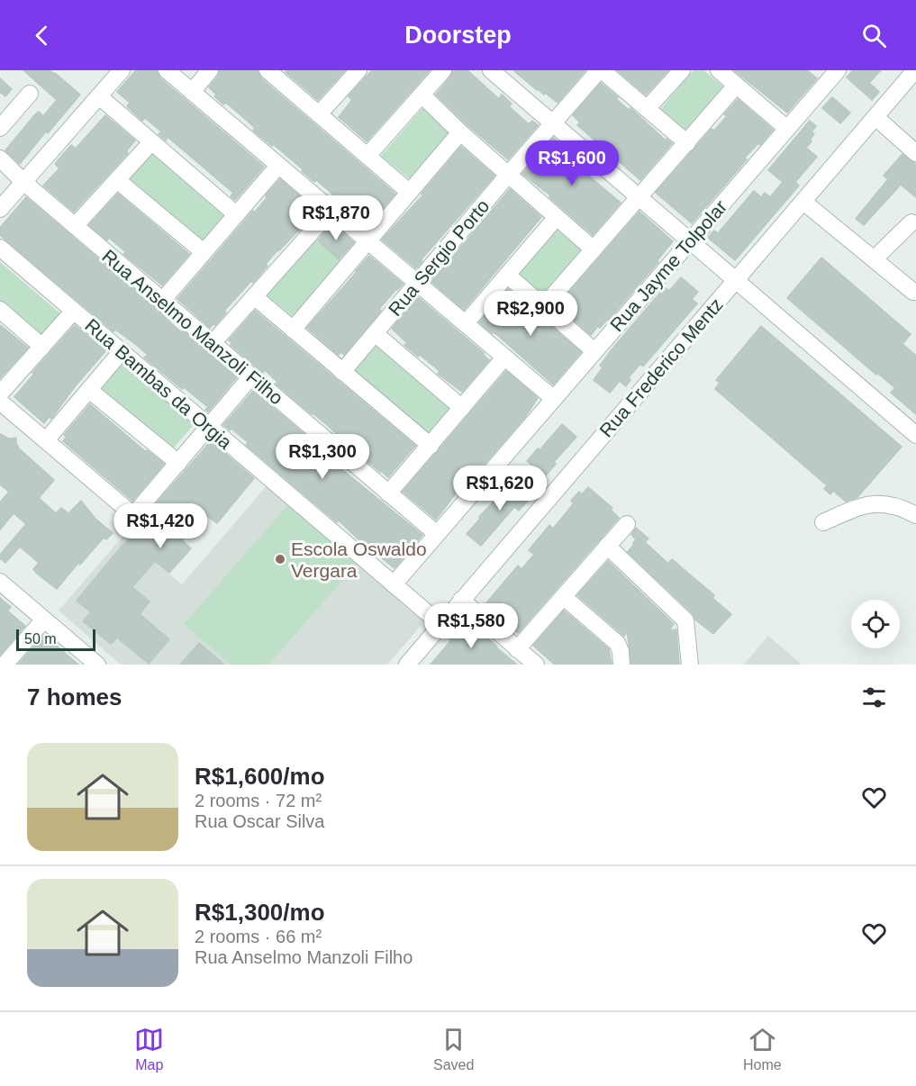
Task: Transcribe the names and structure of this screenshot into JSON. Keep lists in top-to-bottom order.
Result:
{
  "streets": {
    "street": [
      "Rua Sergio Porto",
      "Rua Jayme Tolpolar",
      "Rua Anselmo Manzoli Filho",
      "Rua Frederico Mentz",
      "Rua Bambas da Orgia"
    ]
  },
  "crossings": [
    ["Rua Jayme Tolpolar", "Rua Anselmo Manzoli Filho"],
    ["Rua Jayme Tolpolar", "Rua Bambas da Orgia"],
    ["Rua Frederico Mentz", "Rua Bambas da Orgia"]
  ],
  "places": ["Escola Oswaldo Vergara"],
  "scale_bar": "50 m",
  "page": {
    "header": "Doorstep",
    "price": [
      "R$1,600",
      "R$1,870",
      "R$2,900",
      "R$1,300",
      "R$1,620",
      "R$1,420",
      "R$1,580"
    ],
    "scale": "50 m",
    "heading": "7 homes",
    "list": [
      {
        "name": "R$1,600/mo",
        "note": "2 rooms · 72 m² · Rua Oscar Silva"
      },
      {
        "name": "R$1,300/mo",
        "note": "2 rooms · 66 m² · Rua Anselmo Manzoli Filho"
      }
    ],
    "tabs": ["Map", "Saved", "Home"]
  }
}
